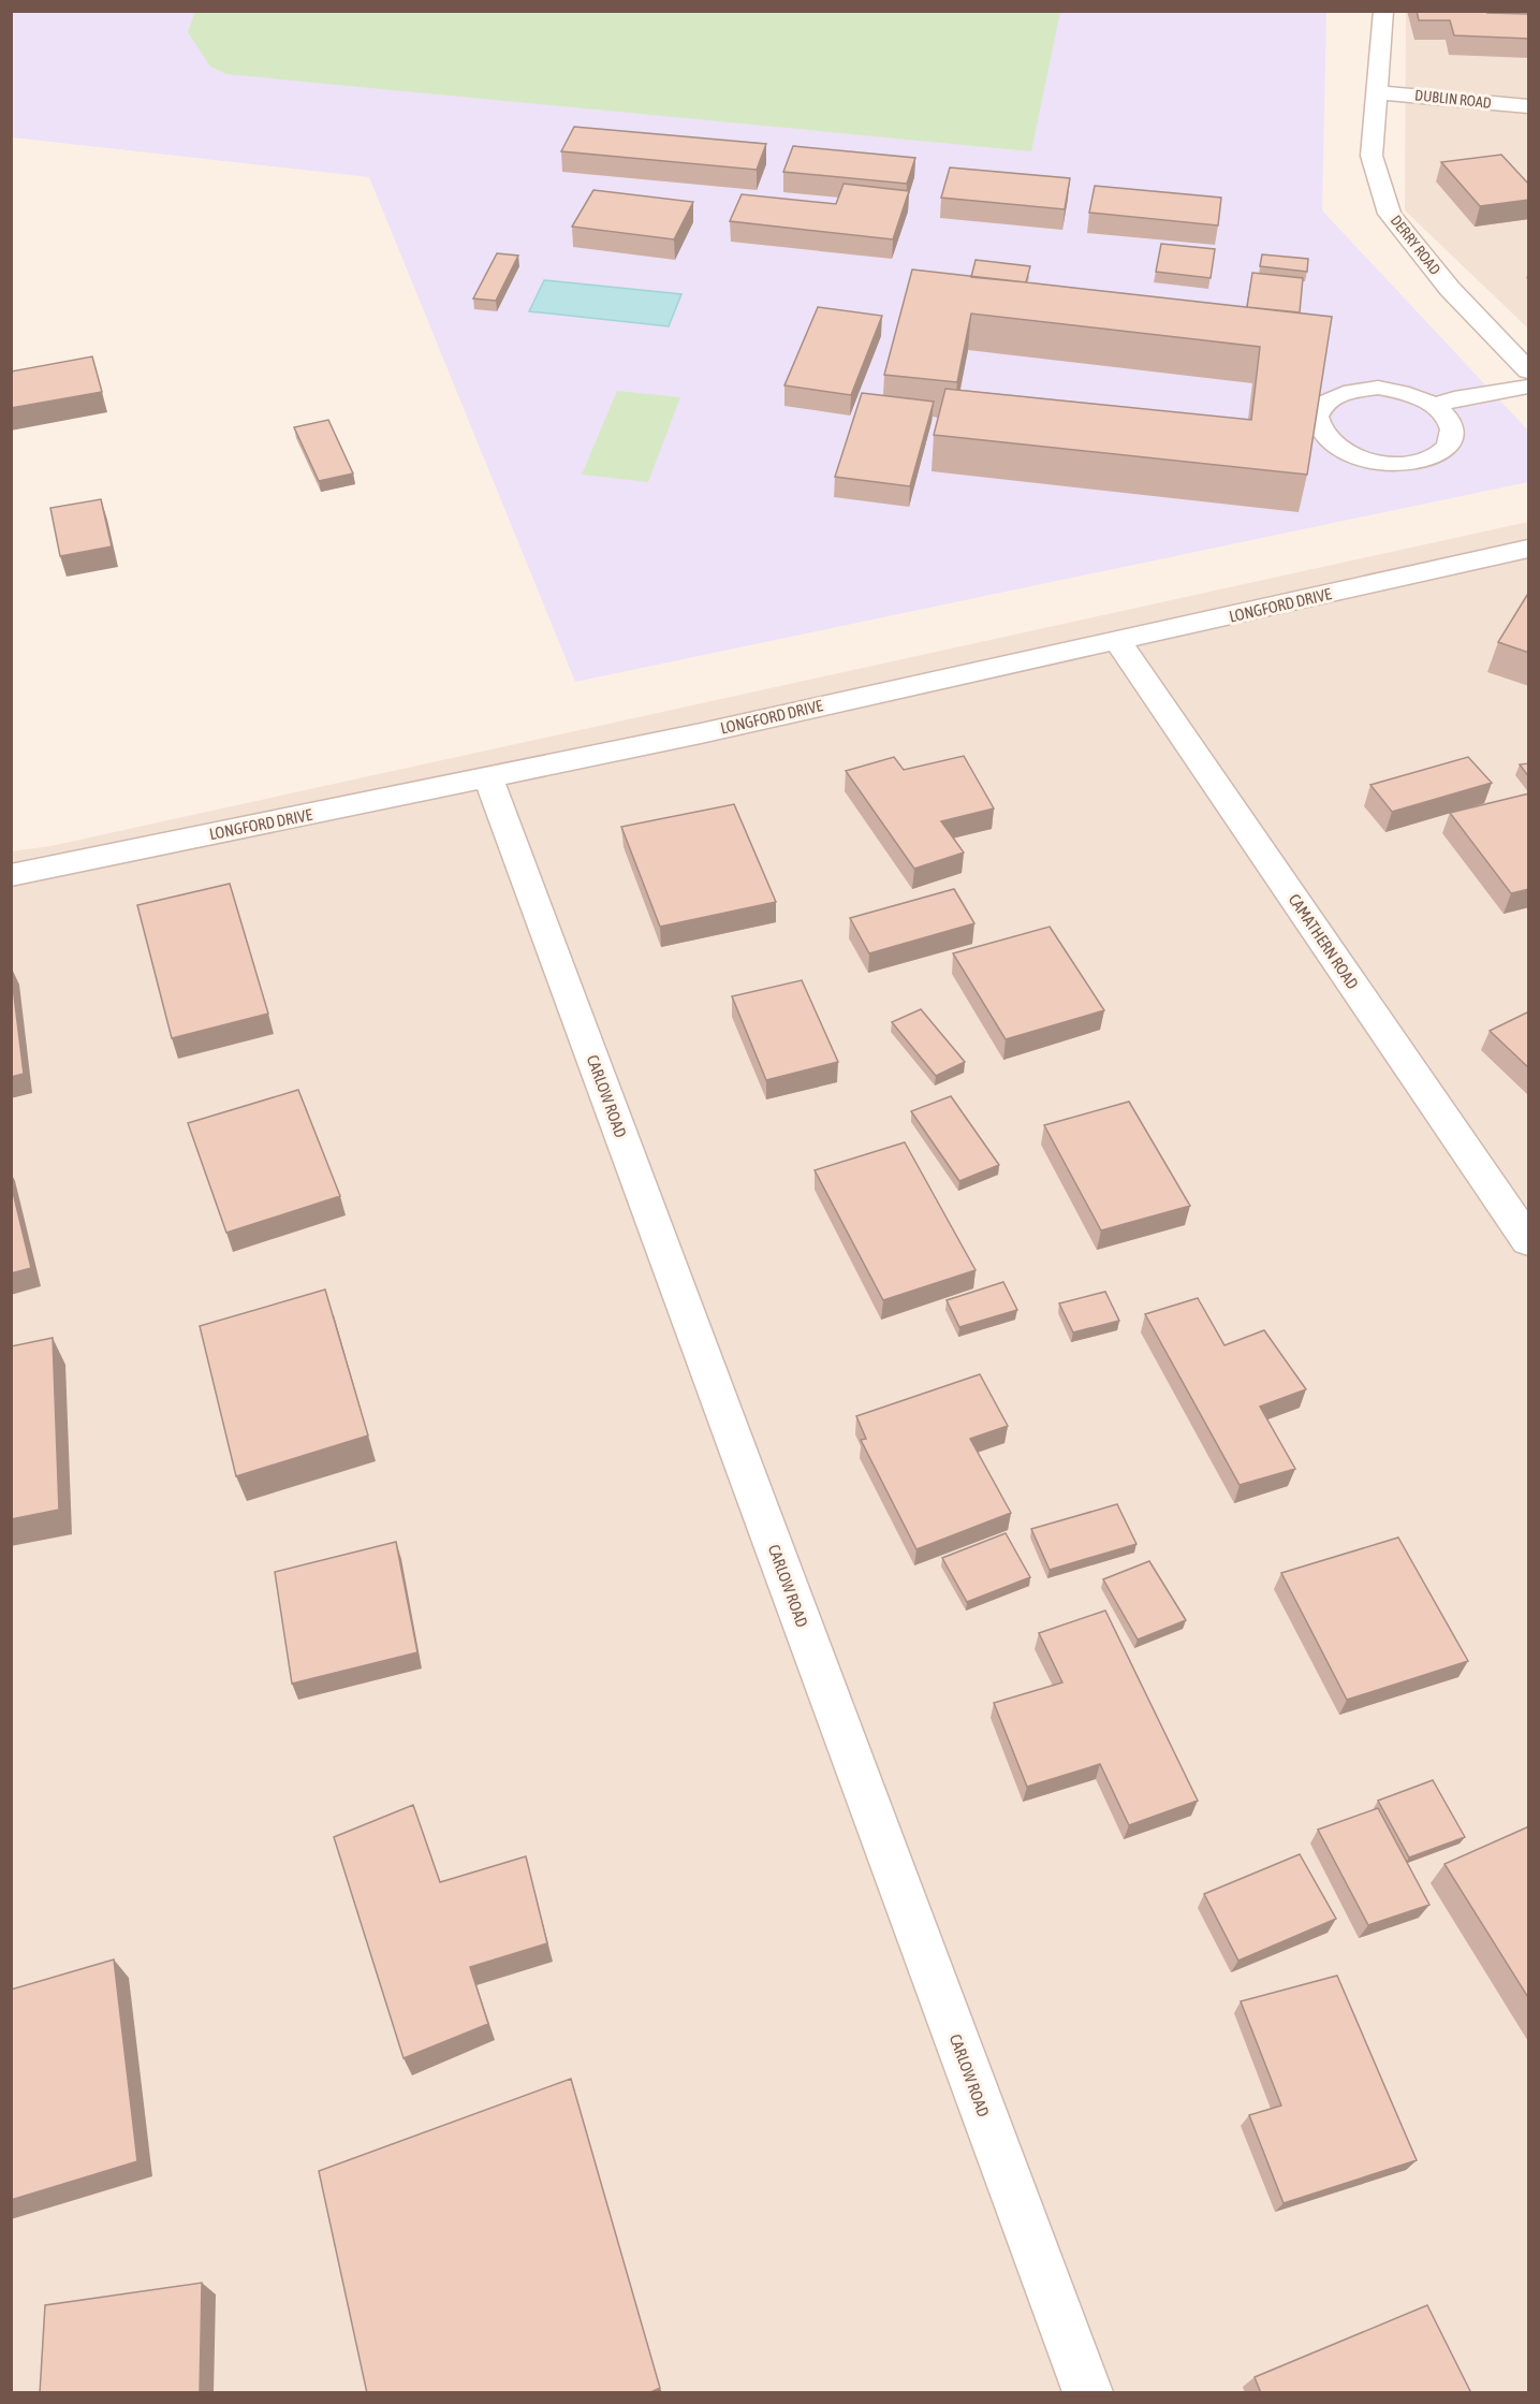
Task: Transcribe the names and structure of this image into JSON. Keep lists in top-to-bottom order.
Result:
{
  "streets": {
    "street": [
      "DUBLIN ROAD",
      "DERRY ROAD",
      "LONGFORD DRIVE",
      "CAMATHERN ROAD",
      "CARLOW ROAD"
    ]
  },
  "crossings": [
    ["DUBLIN ROAD", "DERRY ROAD"],
    ["LONGFORD DRIVE", "CAMATHERN ROAD"],
    ["LONGFORD DRIVE", "CARLOW ROAD"]
  ]
}
